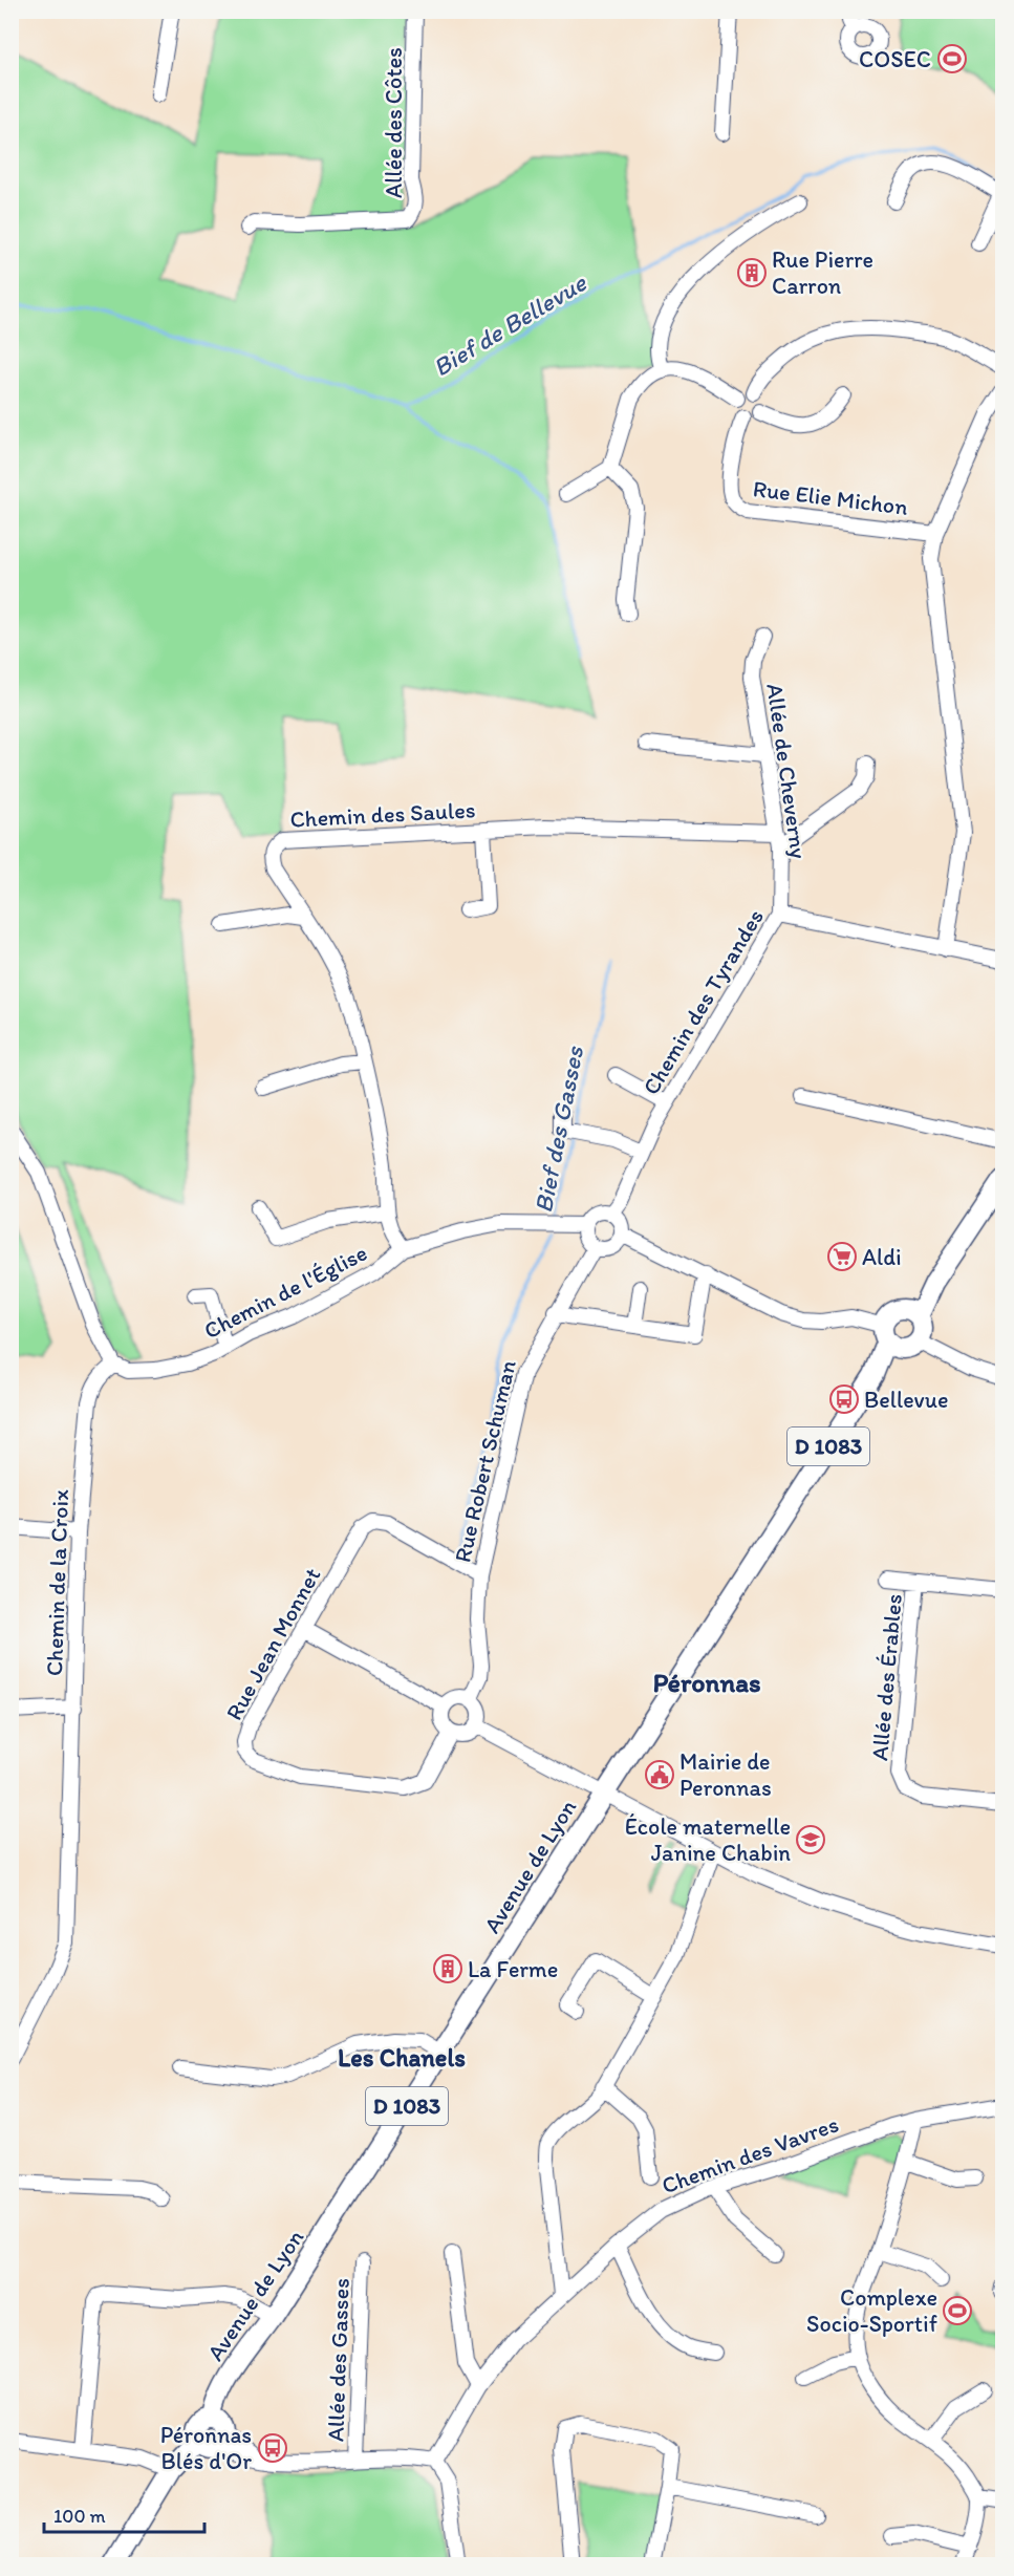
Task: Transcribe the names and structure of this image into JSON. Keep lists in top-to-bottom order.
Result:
{
  "streets": {
    "main road": ["D 1083", "Avenue de Lyon"],
    "street": [
      "Allée des Côtes",
      "Rue Elie Michon",
      "Allée de Cheverny",
      "Chemin des Saules",
      "Chemin des Tyrandes",
      "Chemin de l'Église",
      "Rue Robert Schuman",
      "Chemin de la Croix",
      "Rue Jean Monnet",
      "Allée des Érables",
      "Chemin des Vavres",
      "Allée des Gasses"
    ]
  },
  "crossings": [
    ["Allée de Cheverny", "Chemin des Saules"],
    ["Allée de Cheverny", "Chemin des Tyrandes"],
    ["Chemin des Saules", "Chemin de l'Église"],
    ["Chemin des Tyrandes", "Chemin de l'Église"],
    ["Chemin des Tyrandes", "Rue Robert Schuman"],
    ["Chemin de l'Église", "Rue Robert Schuman"],
    ["Chemin de l'Église", "Chemin de la Croix"],
    ["Rue Robert Schuman", "Rue Jean Monnet"]
  ],
  "districts": ["Péronnas", "Les Chanels"],
  "water": ["Bief de Bellevue", "Bief des Gasses"],
  "places": {
    "sports": ["COSEC", "Complexe Socio-Sportif"],
    "building": ["Rue Pierre Carron", "La Ferme"],
    "supermarket": ["Aldi"],
    "bus stop": ["Bellevue", "Péronnas Blés d'Or"],
    "public building": ["Mairie de Peronnas"],
    "school or university": ["École maternelle Janine Chabin"]
  },
  "scale_bar": "100 m"
}
